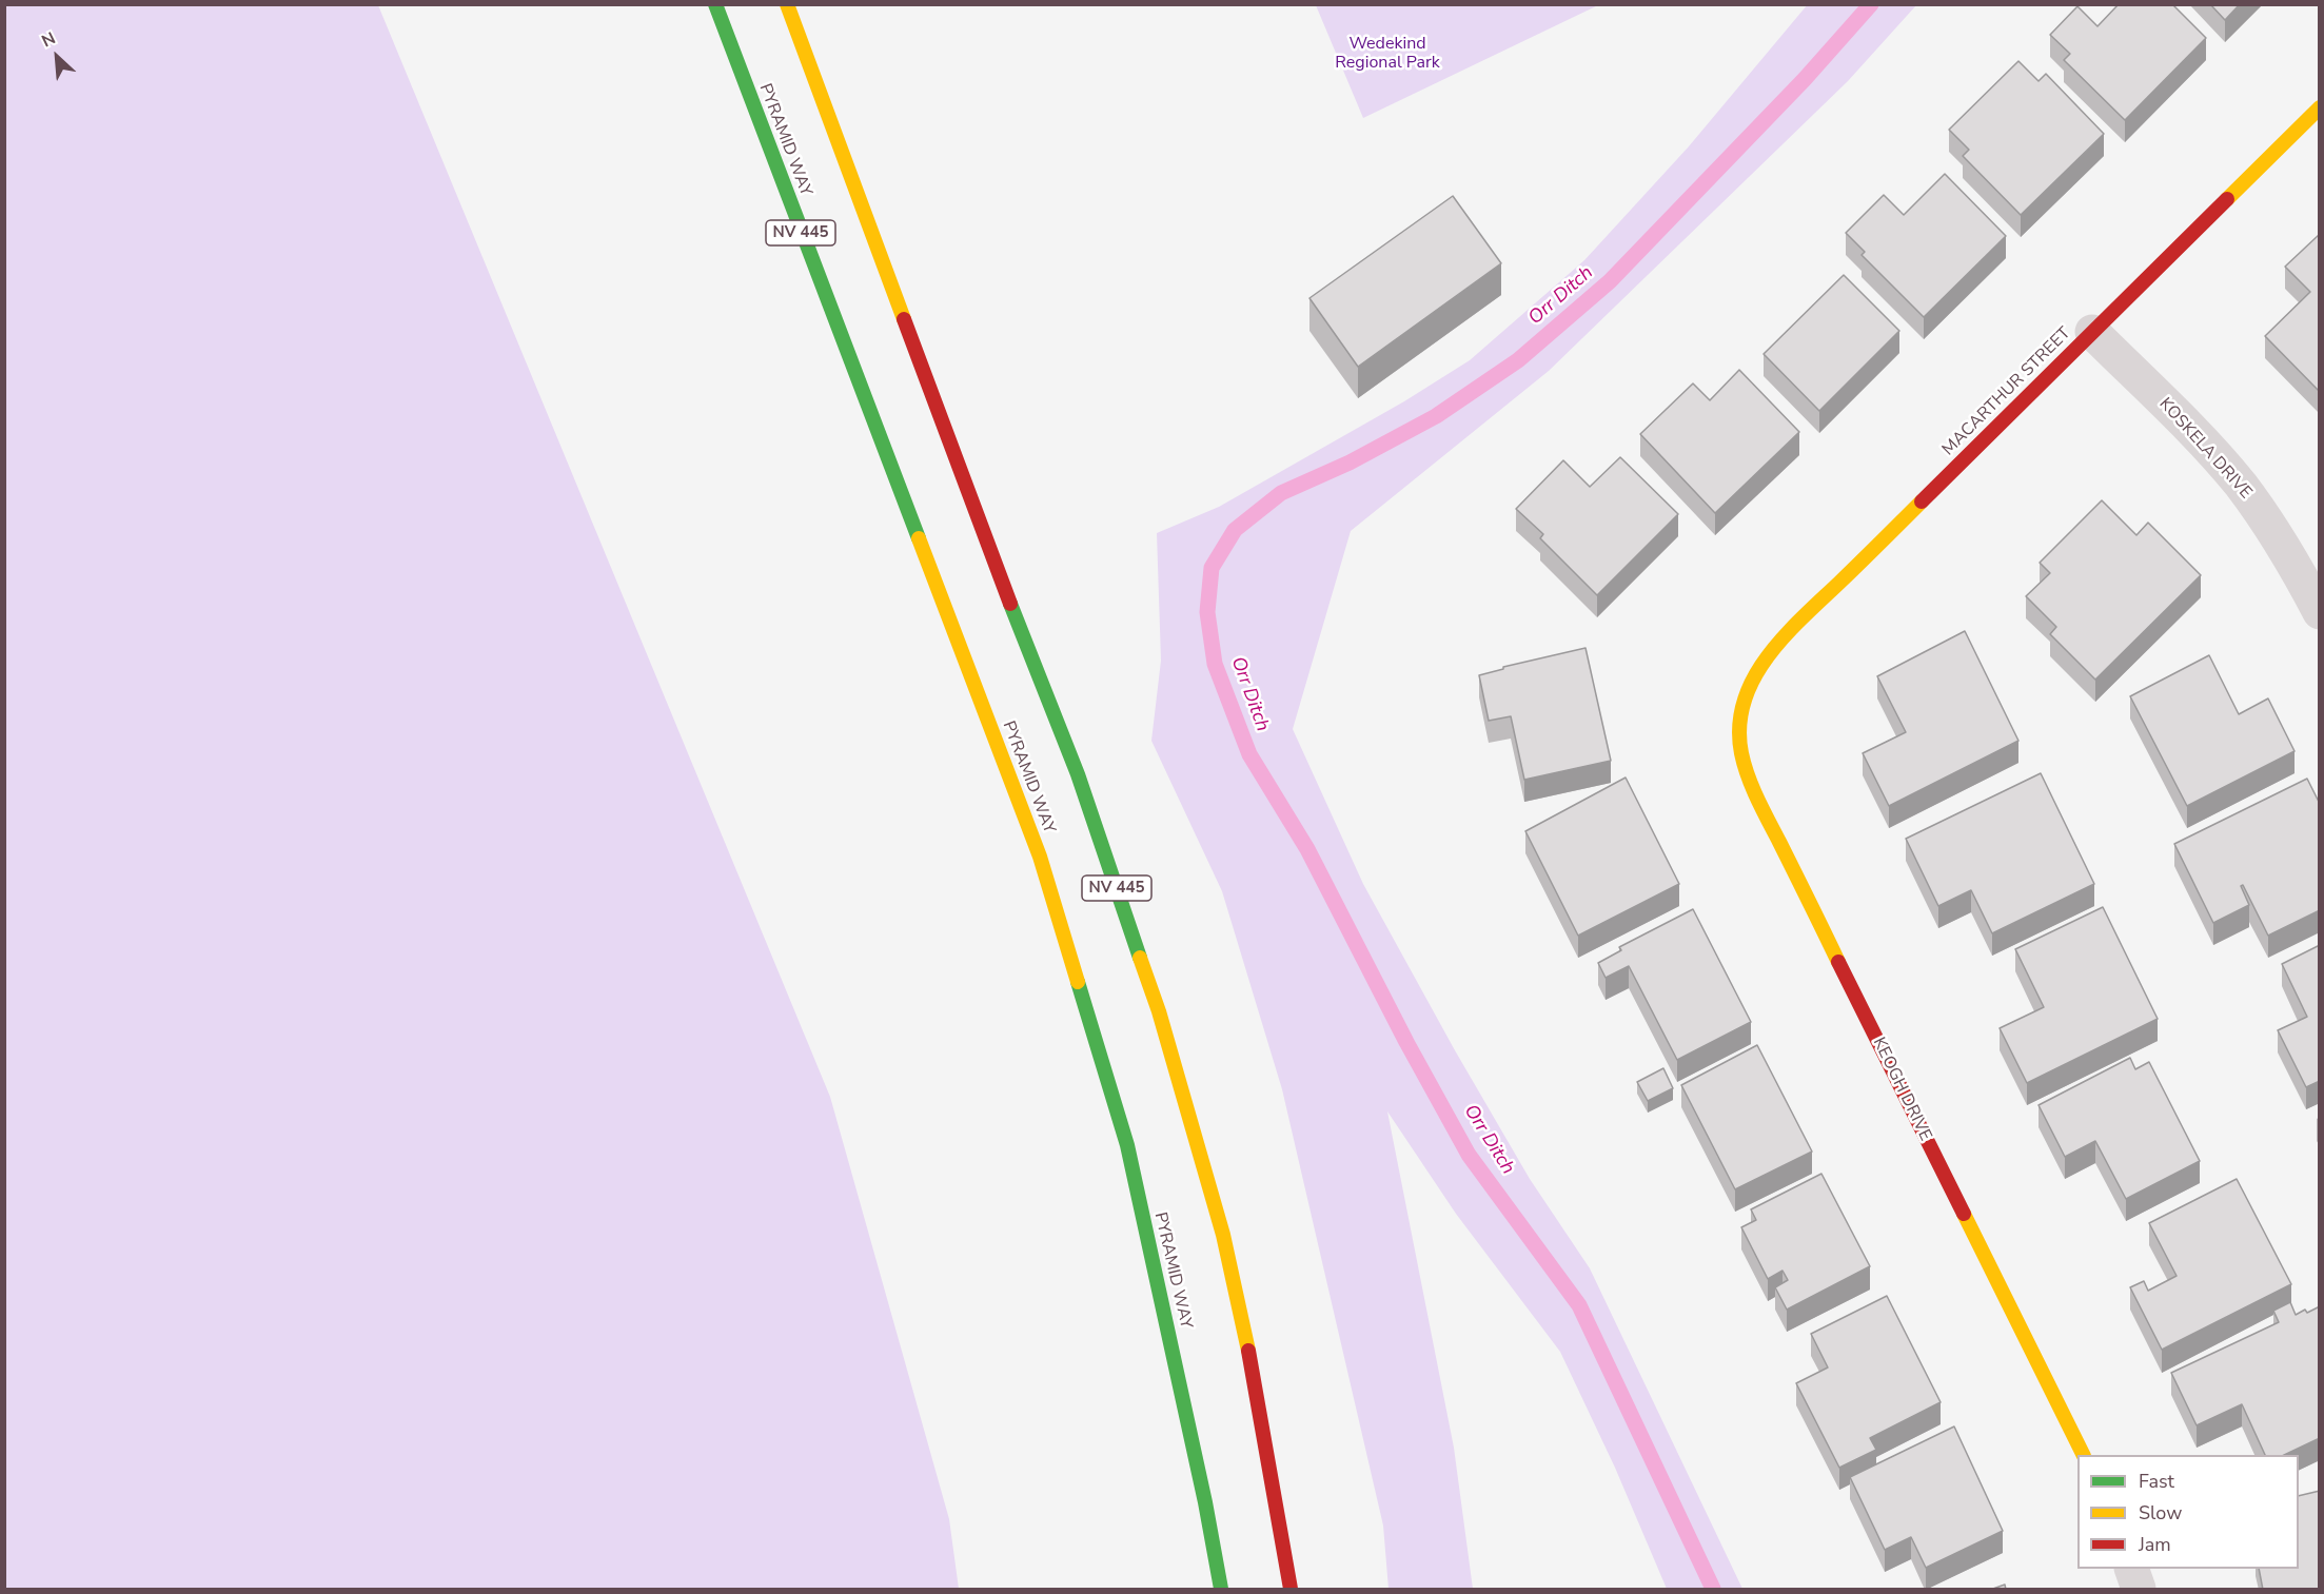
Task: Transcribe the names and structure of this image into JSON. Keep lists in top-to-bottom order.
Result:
{
  "streets": {
    "main road": [
      "PYRAMID WAY",
      "NV 445",
      "MACARTHUR STREET",
      "KEOGH DRIVE"
    ],
    "street": ["KOSKELA DRIVE"]
  },
  "crossings": [
    ["MACARTHUR STREET", "KOSKELA DRIVE"],
    ["MACARTHUR STREET", "KEOGH DRIVE"]
  ],
  "water": ["Orr Ditch"],
  "parks": ["Wedekind Regional Park"],
  "legend": ["Fast", "Slow", "Jam"],
  "north": "top left"
}
